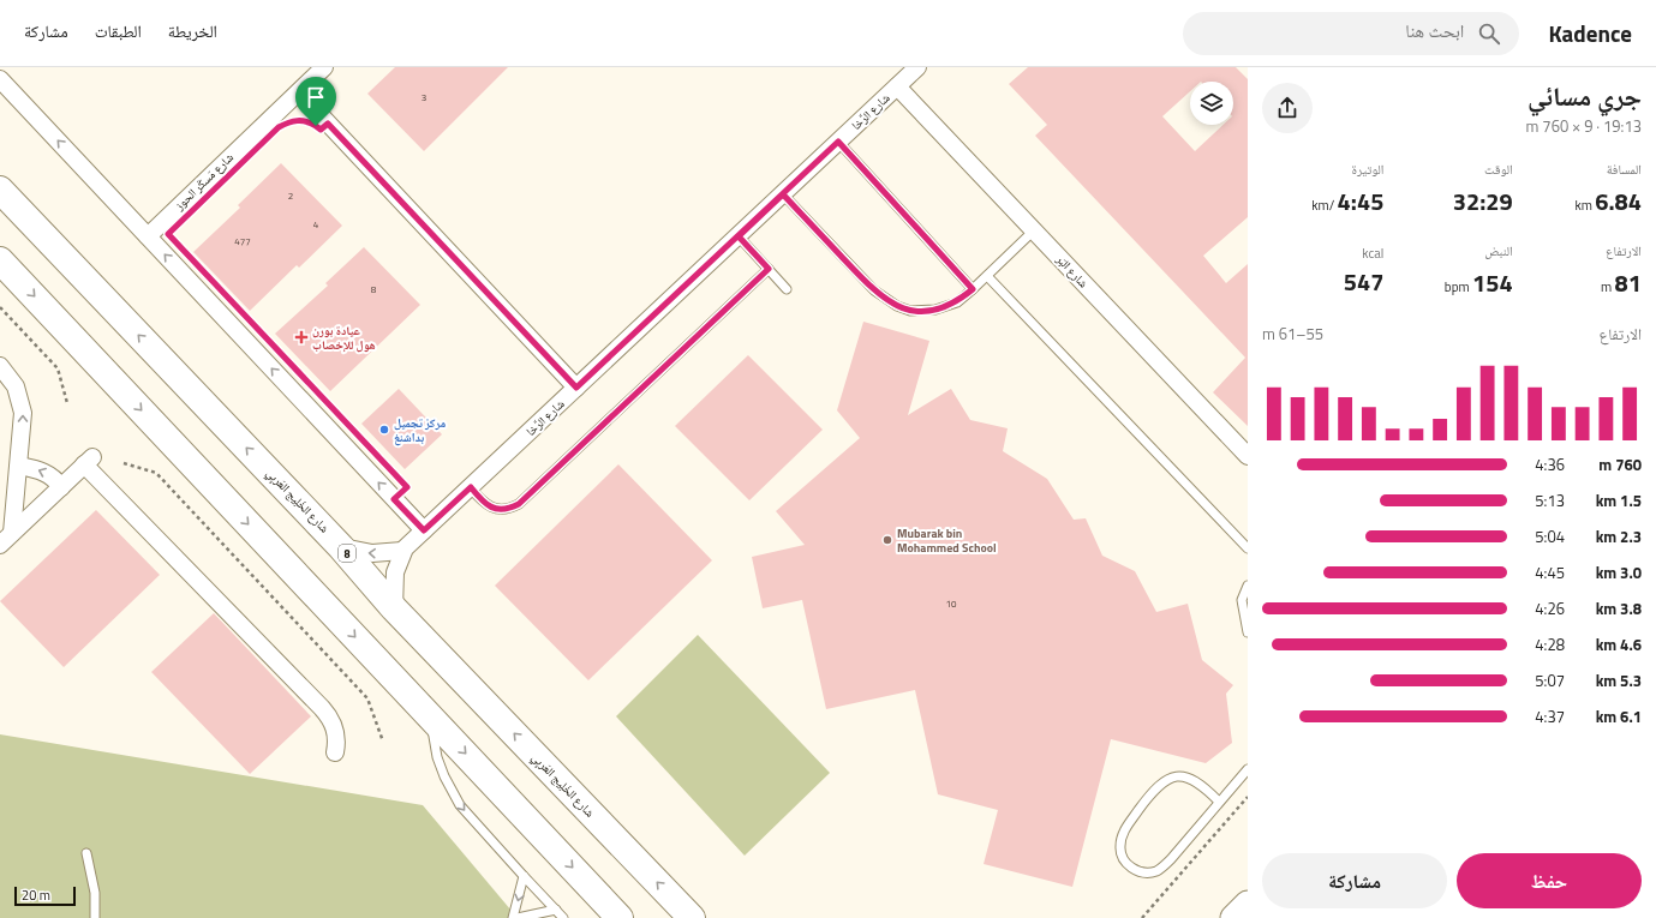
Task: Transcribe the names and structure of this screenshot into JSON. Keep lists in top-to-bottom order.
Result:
{
  "streets": {
    "highway": ["شارع الخَلِيج العَربِي", "8"],
    "street": ["شارع الرَّخا", "شارع مَسكَر الحوز", "شارع البَر"]
  },
  "crossings": [
    ["شارع الرَّخا", "شارع البَر"],
    ["شارع الرَّخا", "شارع الخَلِيج العَربِي"]
  ],
  "places": {
    "health": ["عيادة بورن هول للإخصاب"],
    "other": ["مركز تجميل بداشنغ", "Mubarak bin Mohammed School"]
  },
  "house_numbers": [
    "3",
    "2",
    "4",
    "477",
    "8",
    "10"
  ],
  "scale_bar": "20 m",
  "page": {
    "header": "Kadence",
    "search": "ابحث هنا",
    "nav": ["الخريطة", "الطبقات", "مشاركة"],
    "heading": ["جري مسائي", "19:13 · 9 × 760 m"],
    "stats": [
      ["المسافة", "6.84 km"],
      ["الوقت", "32:29"],
      ["الوتيرة", "4:45 /km"],
      ["الارتفاع", "81 m"],
      ["النبض", "154 bpm"],
      ["kcal", "547"]
    ],
    "chart": ["الارتفاع", "55–61 m"],
    "list": [
      {
        "name": "760 m",
        "note": "4:36"
      },
      {
        "name": "1.5 km",
        "note": "5:13"
      },
      {
        "name": "2.3 km",
        "note": "5:04"
      },
      {
        "name": "3.0 km",
        "note": "4:45"
      },
      {
        "name": "3.8 km",
        "note": "4:26"
      },
      {
        "name": "4.6 km",
        "note": "4:28"
      },
      {
        "name": "5.3 km",
        "note": "5:07"
      },
      {
        "name": "6.1 km",
        "note": "4:37"
      }
    ],
    "buttons": ["حفظ", "مشاركة"],
    "scale": "20 m"
  }
}
